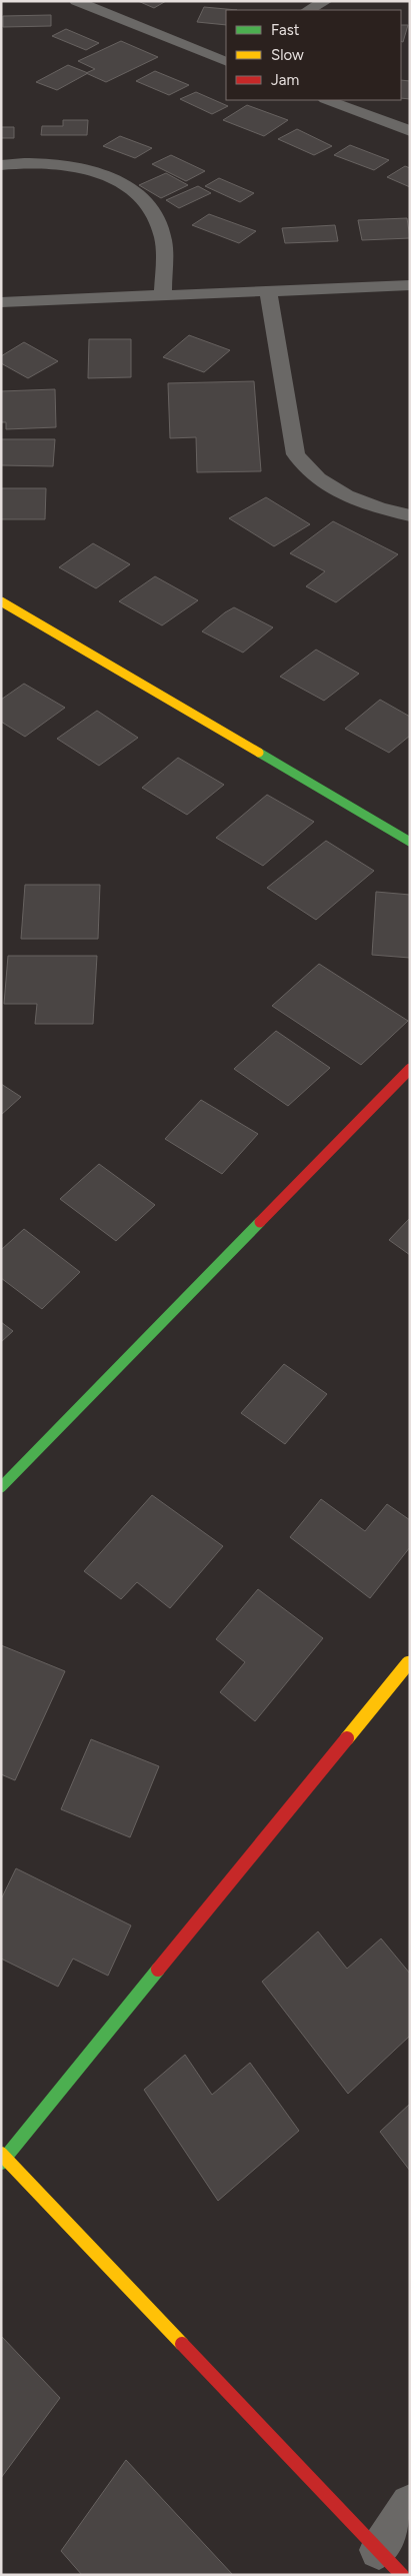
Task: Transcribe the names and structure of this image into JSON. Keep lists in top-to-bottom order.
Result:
{
  "legend": ["Fast", "Slow", "Jam"]
}
